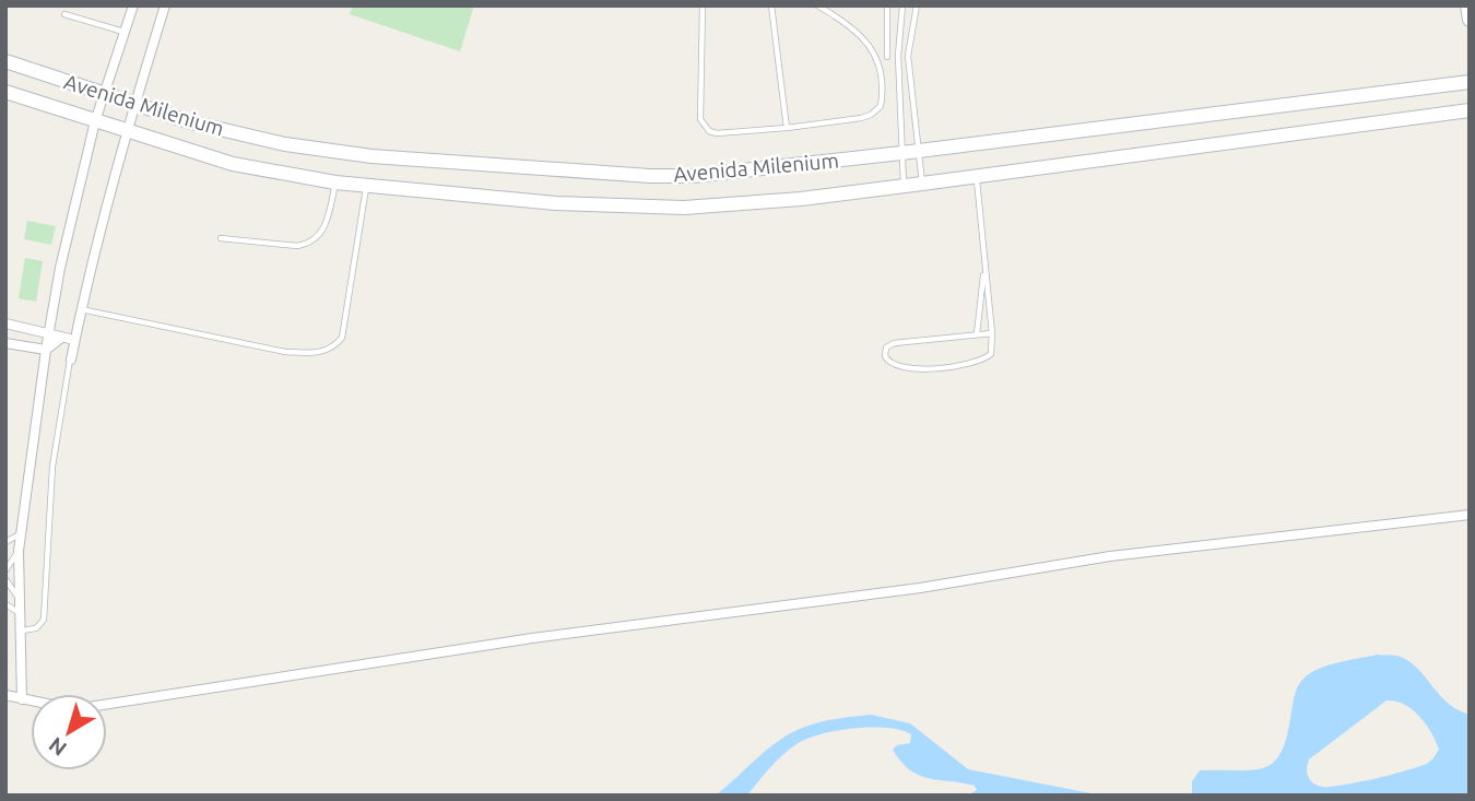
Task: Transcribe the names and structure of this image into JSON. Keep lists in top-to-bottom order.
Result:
{
  "streets": {
    "street": ["Avenida Milenium"]
  },
  "north": "bottom left"
}
